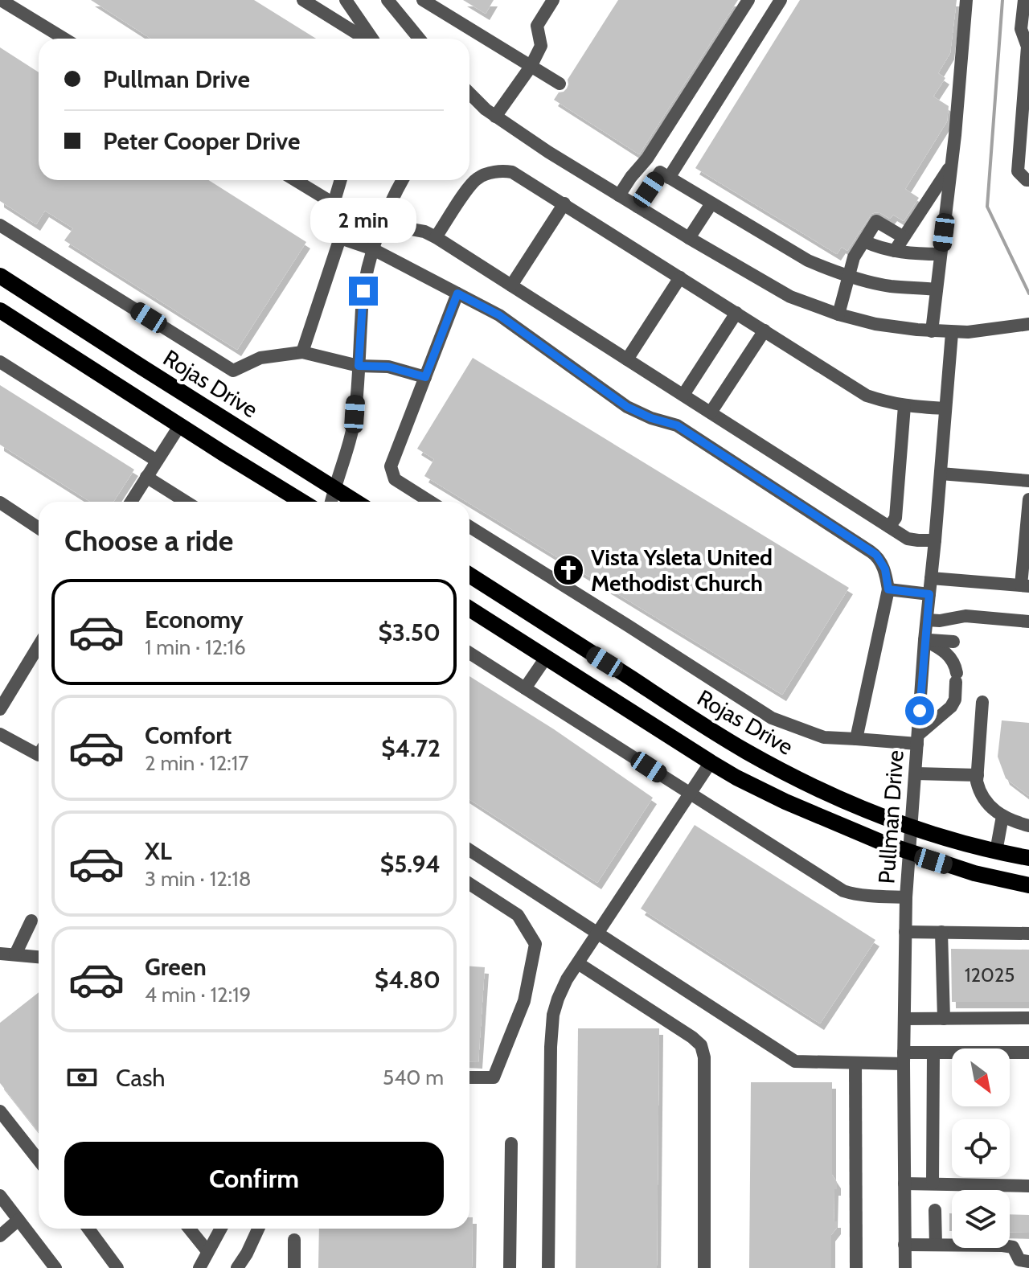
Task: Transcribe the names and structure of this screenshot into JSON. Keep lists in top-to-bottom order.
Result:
{
  "streets": {
    "main road": ["Rojas Drive"],
    "street": ["Pullman Drive"]
  },
  "crossings": [
    ["Rojas Drive", "Pullman Drive"]
  ],
  "places": {
    "church": ["Vista Ysleta United Methodist Church"]
  },
  "house_numbers": ["12025"],
  "north": "bottom right",
  "page": {
    "banner": ["Pullman Drive", "Peter Cooper Drive"],
    "bubble": "2 min",
    "heading": "Choose a ride",
    "list": [
      {
        "name": "Economy",
        "note": "1 min · 12:16",
        "value": "$3.50"
      },
      {
        "name": "Comfort",
        "note": "2 min · 12:17",
        "value": "$4.72"
      },
      {
        "name": "XL",
        "note": "3 min · 12:18",
        "value": "$5.94"
      },
      {
        "name": "Green",
        "note": "4 min · 12:19",
        "value": "$4.80"
      }
    ],
    "pay": ["Cash", "540 m"],
    "buttons": "Confirm"
  }
}
